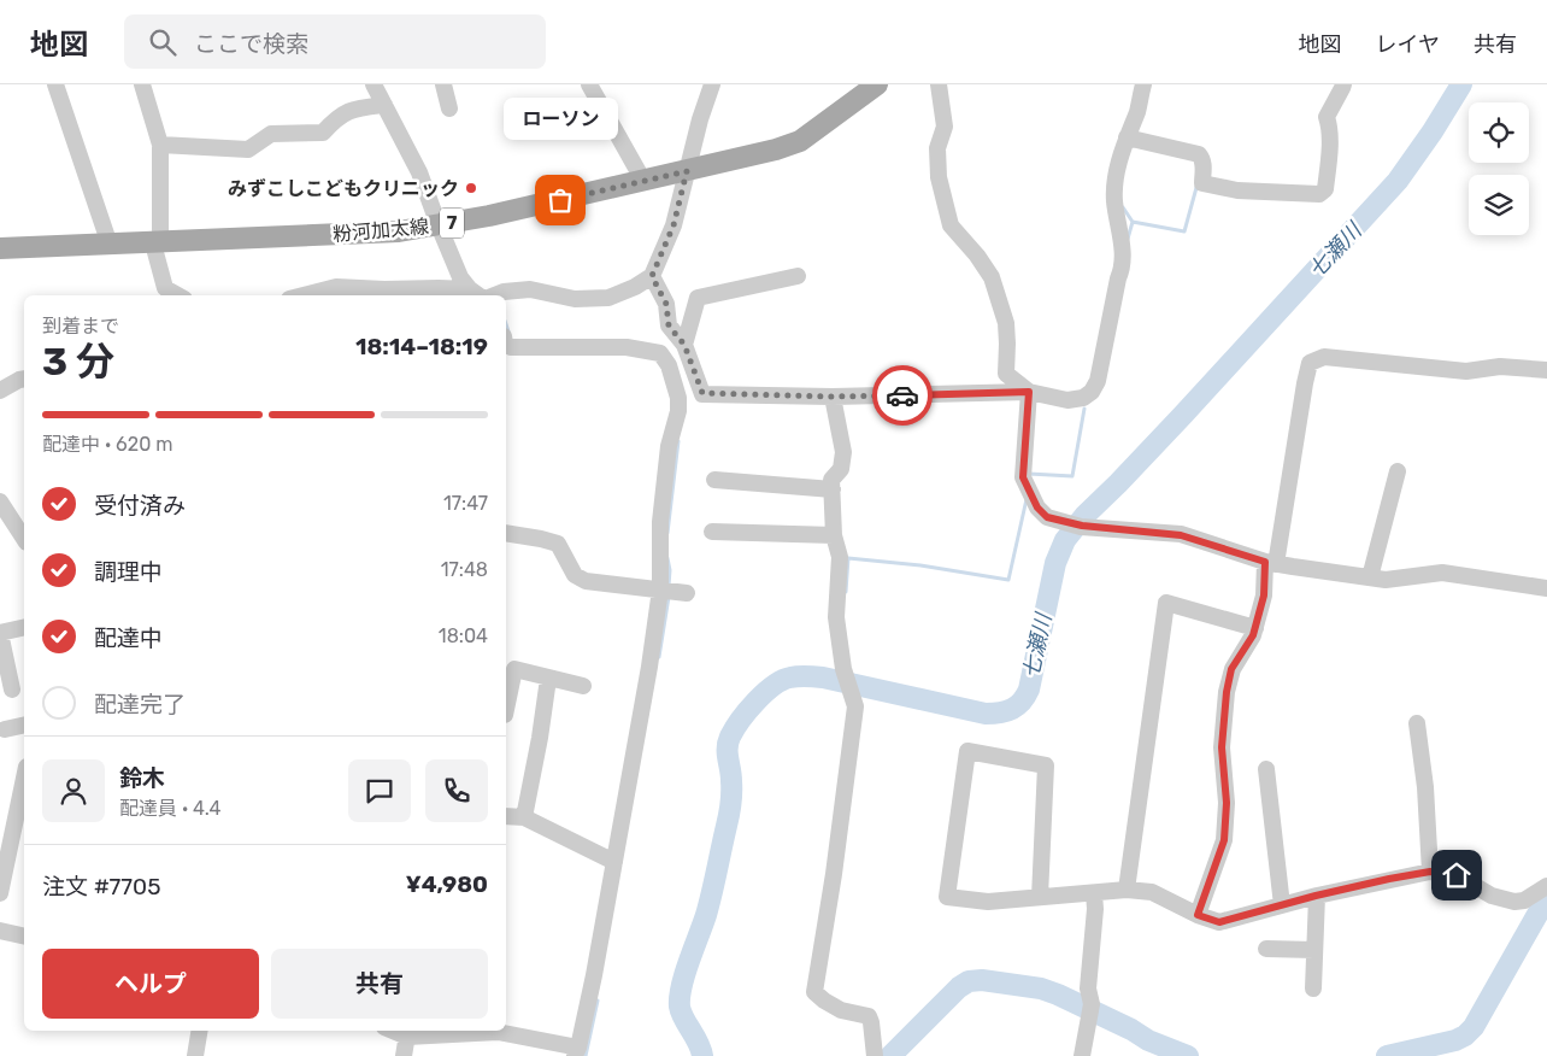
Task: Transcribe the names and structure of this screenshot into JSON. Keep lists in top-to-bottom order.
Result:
{
  "streets": {
    "main road": ["7", "粉河加太線"]
  },
  "water": ["七瀬川"],
  "places": ["みずこしこどもクリニック", "ローソン"],
  "page": {
    "header": "地図",
    "search": "ここで検索",
    "nav": ["地図", "レイヤ", "共有"],
    "bubble": "ローソン",
    "heading": ["3 分", "到着まで", "18:14–18:19"],
    "panel": [
      "鈴木",
      "配達員 · 4.4",
      "注文 #7705",
      "¥4,980"
    ],
    "bar": "配達中 · 620 m",
    "list": [
      ["受付済み", "17:47"],
      ["調理中", "17:48"],
      ["配達中", "18:04"],
      "配達完了"
    ],
    "buttons": ["ヘルプ", "共有"]
  }
}
